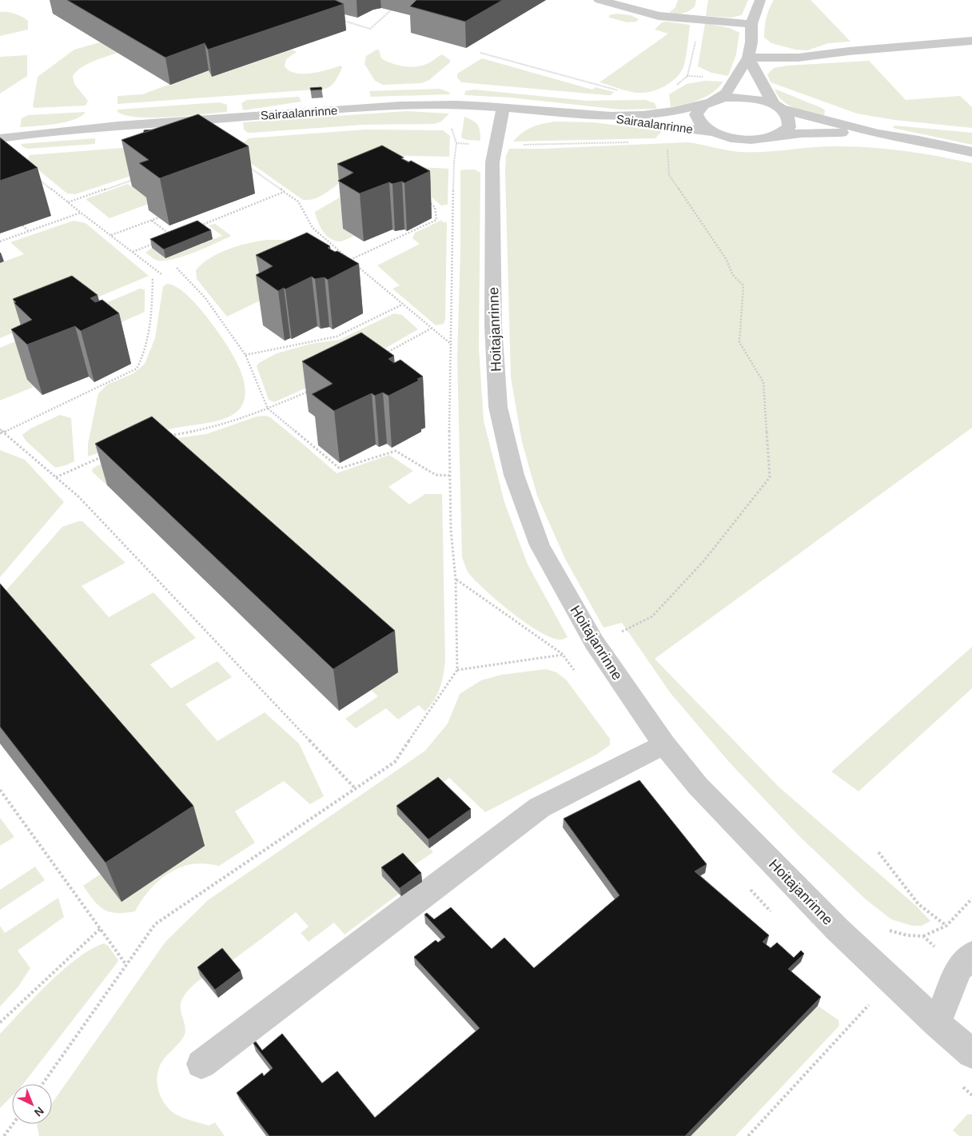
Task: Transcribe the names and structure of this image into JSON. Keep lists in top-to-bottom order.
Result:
{
  "streets": {
    "street": ["Sairaalanrinne", "Hoitajanrinne"]
  },
  "crossings": [
    ["Sairaalanrinne", "Hoitajanrinne"]
  ],
  "north": "bottom right"
}
